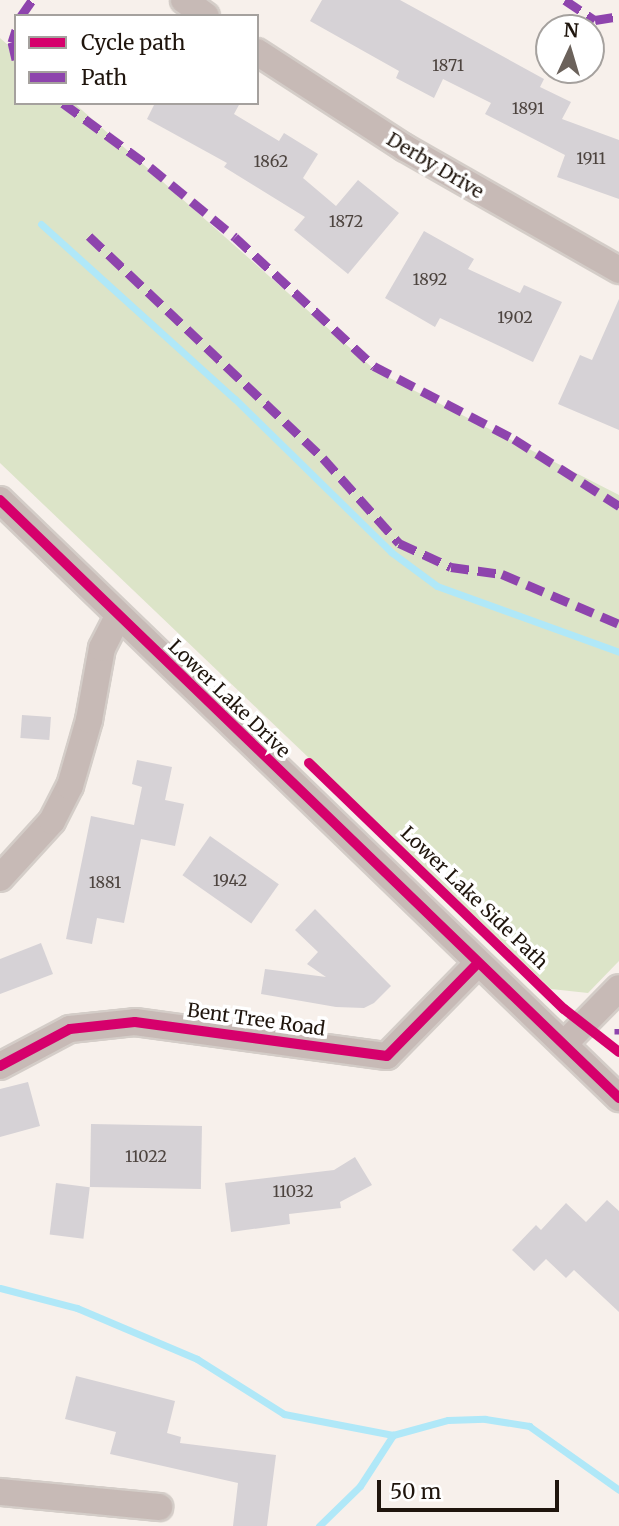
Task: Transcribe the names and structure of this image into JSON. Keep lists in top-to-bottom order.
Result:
{
  "streets": {
    "street": ["Derby Drive", "Lower Lake Drive", "Bent Tree Road"],
    "cycle path": ["Lower Lake Side Path"]
  },
  "crossings": [
    ["Lower Lake Drive", "Bent Tree Road"]
  ],
  "house_numbers": [
    "1871",
    "1891",
    "1911",
    "1862",
    "1872",
    "1892",
    "1902",
    "1942",
    "1881",
    "11022",
    "11032"
  ],
  "legend": ["Cycle path", "Path"],
  "scale_bar": "50 m",
  "north": "top"
}
